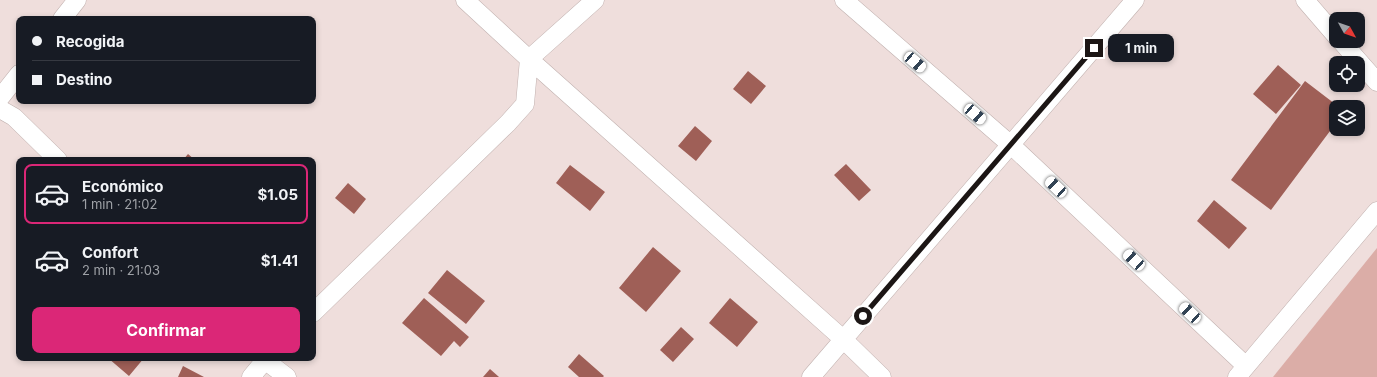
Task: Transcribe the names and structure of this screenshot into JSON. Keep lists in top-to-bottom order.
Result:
{
  "north": "bottom right",
  "page": {
    "banner": ["Recogida", "Destino"],
    "bubble": "1 min",
    "list": [
      {
        "name": "Económico",
        "note": "1 min · 21:02",
        "value": "$1.05"
      },
      {
        "name": "Confort",
        "note": "2 min · 21:03",
        "value": "$1.41"
      }
    ],
    "buttons": "Confirmar"
  }
}
